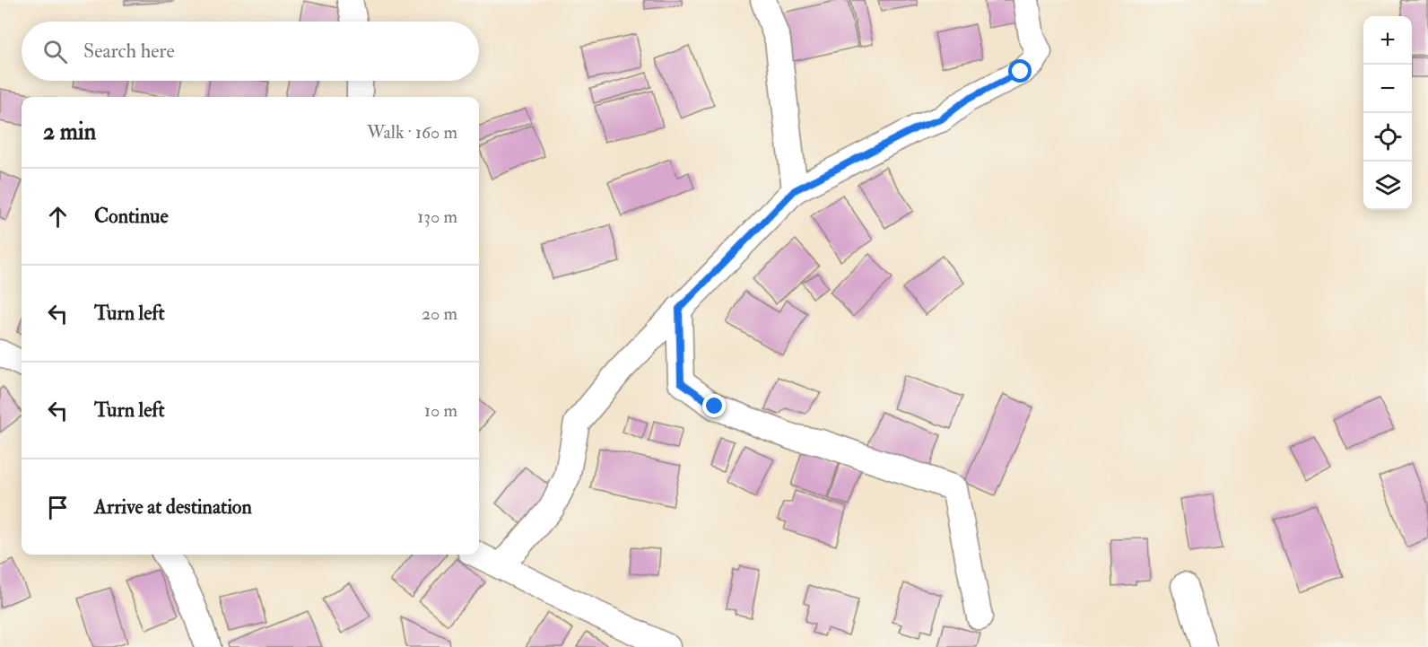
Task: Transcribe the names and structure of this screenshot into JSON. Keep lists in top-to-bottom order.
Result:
{
  "page": {
    "map_buttons": ["+", "−"],
    "search": "Search here",
    "heading": ["2 min", "Walk · 160 m"],
    "list": [
      ["Continue", "130 m"],
      ["Turn left", "20 m"],
      ["Turn left", "10 m"],
      "Arrive at destination"
    ]
  }
}
